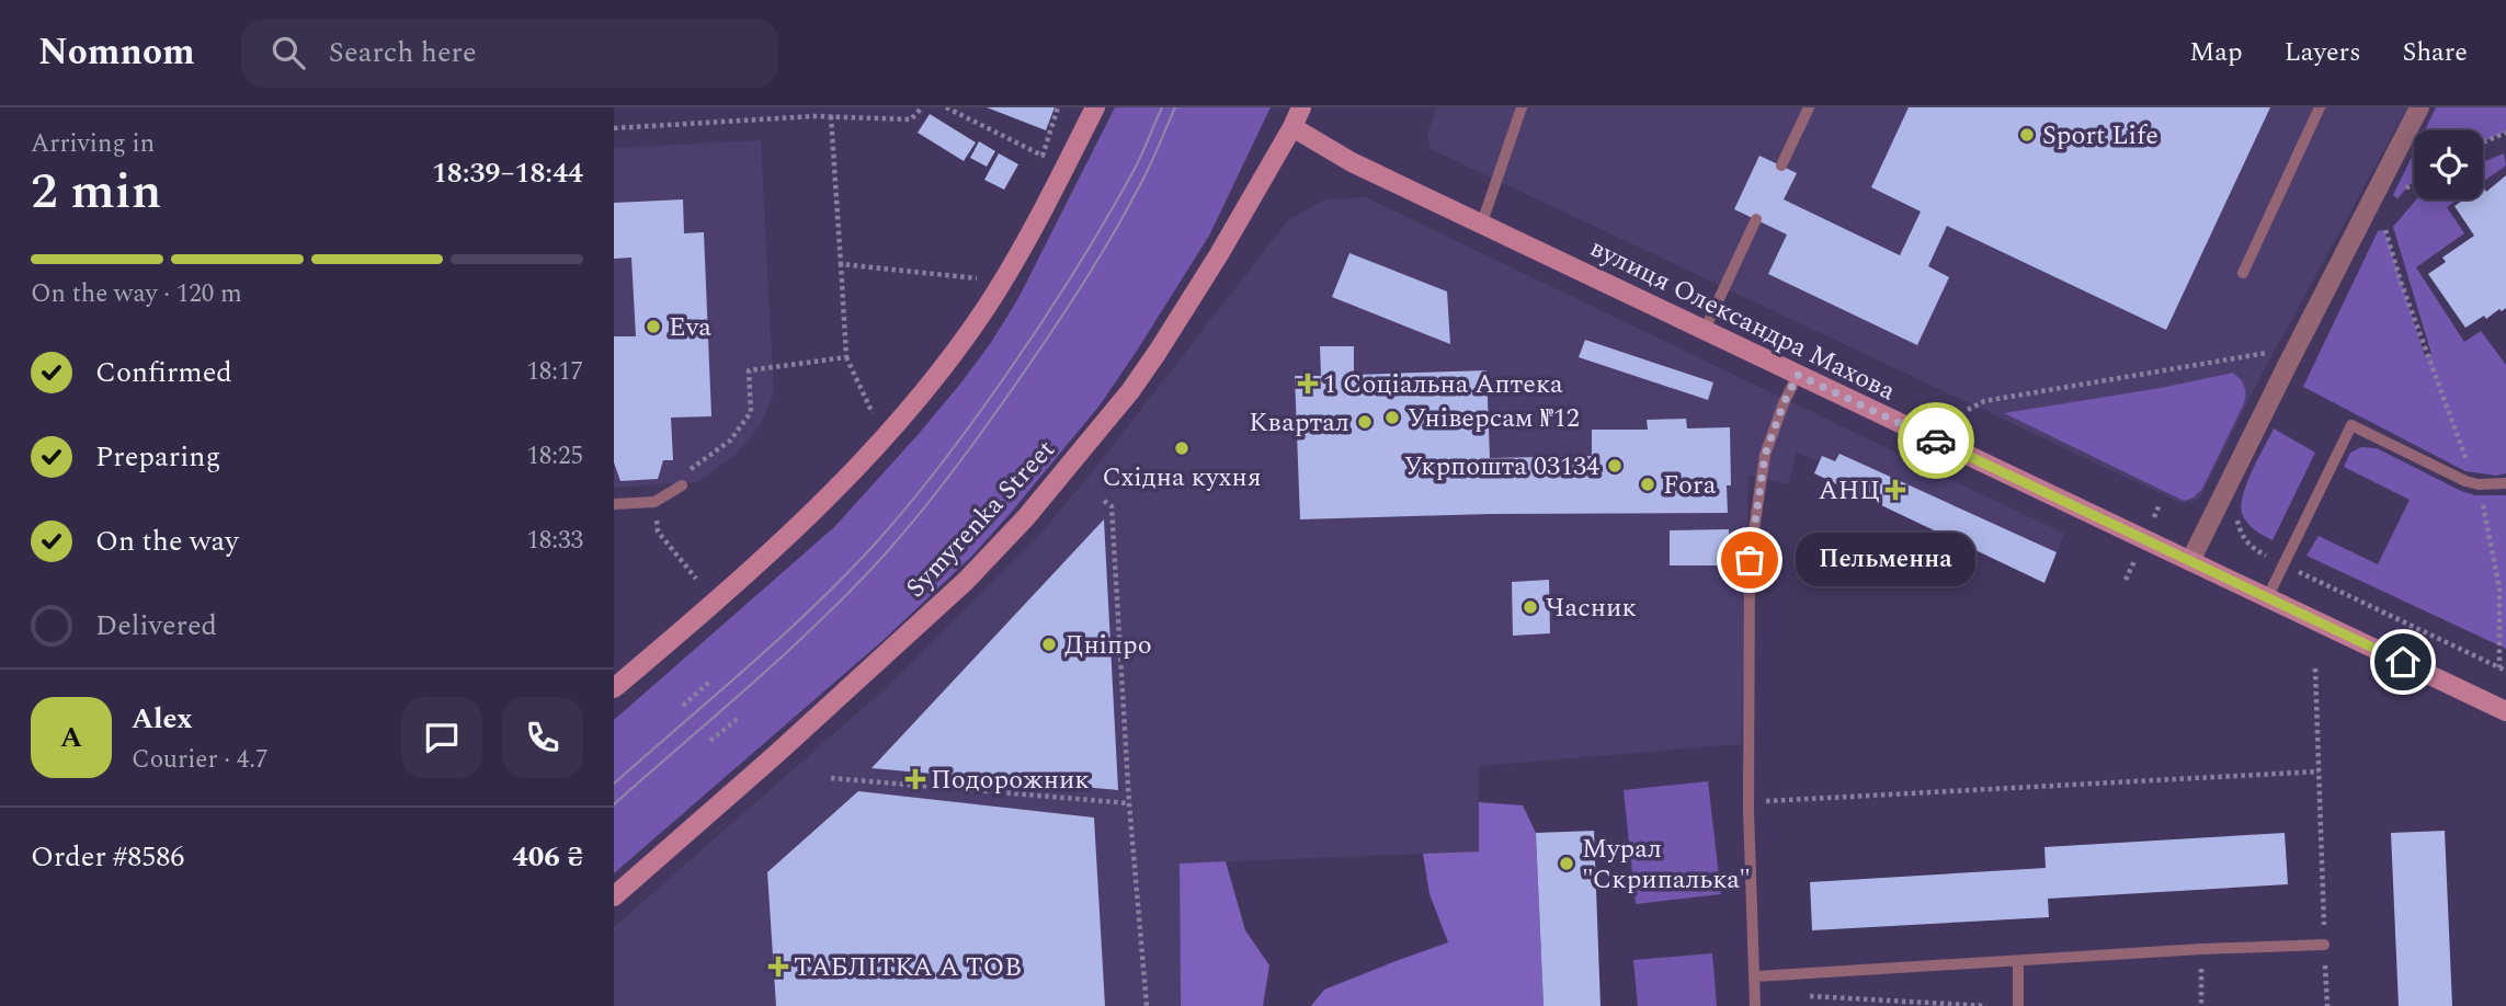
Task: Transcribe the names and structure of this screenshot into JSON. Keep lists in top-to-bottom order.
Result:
{
  "streets": {
    "street": ["вулиця Олександра Махова", "Symyrenka Street"]
  },
  "crossings": [
    ["вулиця Олександра Махова", "Symyrenka Street"]
  ],
  "places": {
    "other": [
      "Sport Life",
      "Eva",
      "Універсам №12",
      "Квартал",
      "Східна кухня",
      "Укрпошта 03134",
      "Fora",
      "Пельменна",
      "Часник",
      "Дніпро",
      "Мурал \"Скрипалька\""
    ],
    "health": [
      "1 Соціальна Аптека",
      "АНЦ",
      "Подорожник",
      "ТАБЛІТКА А ТОВ"
    ]
  },
  "page": {
    "header": "Nomnom",
    "search": "Search here",
    "nav": ["Map", "Layers", "Share"],
    "heading": ["2 min", "Arriving in", "18:39–18:44"],
    "panel": [
      "Alex",
      "Courier · 4.7",
      "Order #8586",
      "406 ₴"
    ],
    "bar": "On the way · 120 m",
    "list": [
      ["Confirmed", "18:17"],
      ["Preparing", "18:25"],
      ["On the way", "18:33"],
      "Delivered"
    ],
    "bubble": "Пельменна",
    "round": "A"
  }
}
